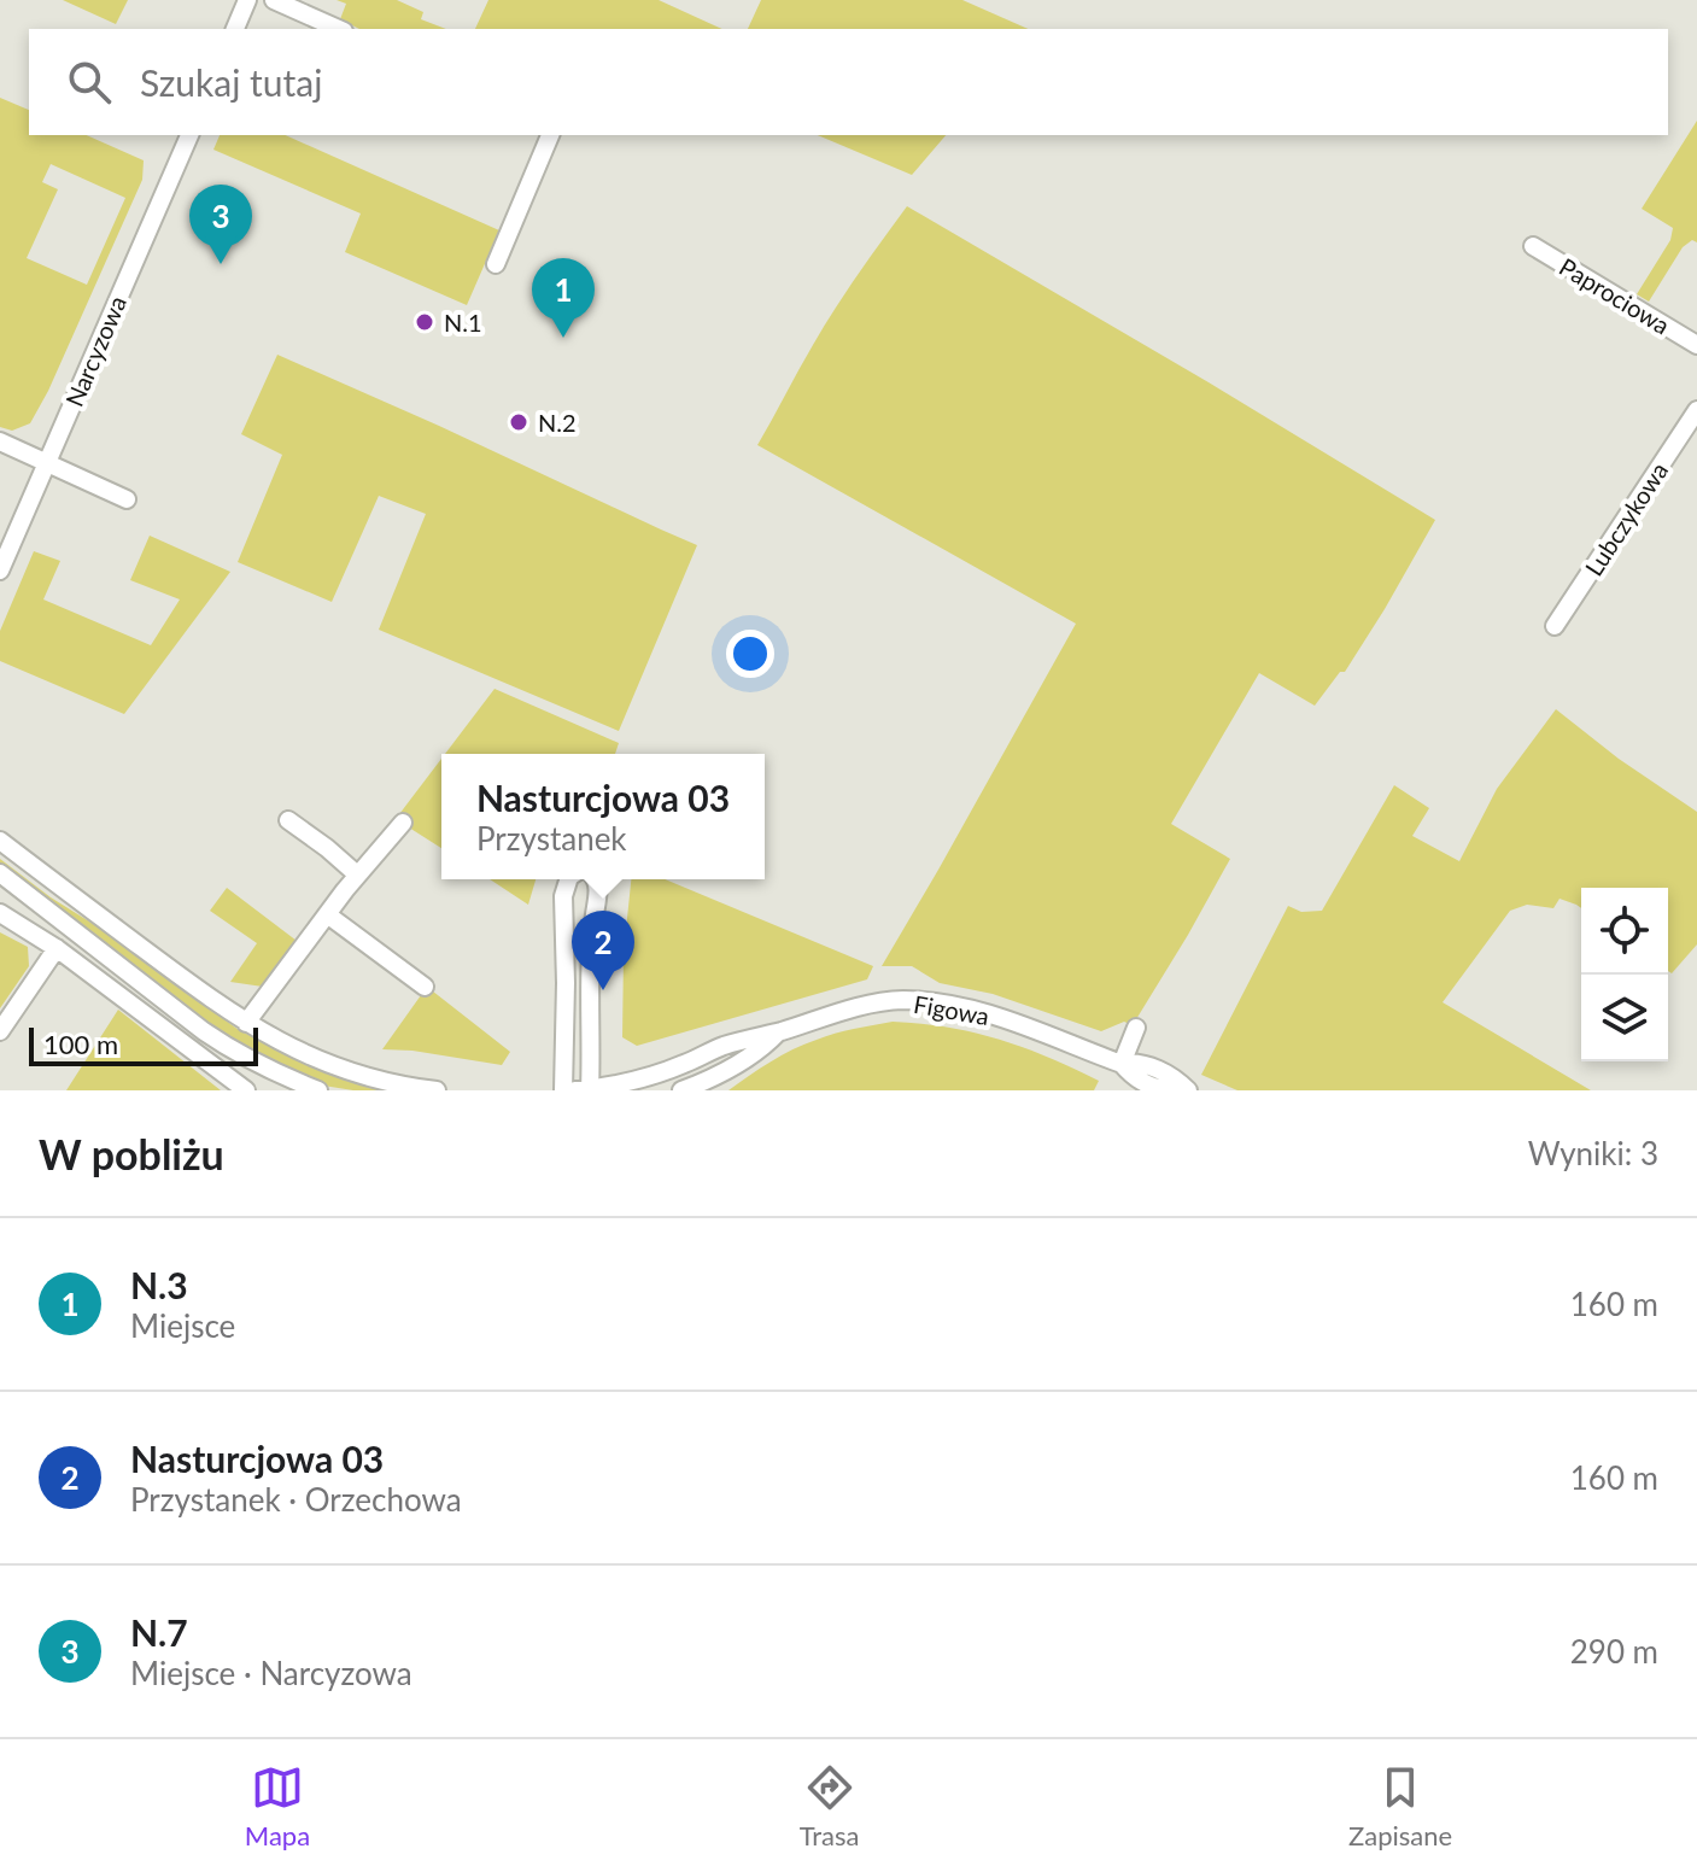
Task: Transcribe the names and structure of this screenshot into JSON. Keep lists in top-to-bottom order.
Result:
{
  "streets": {
    "street": [
      "Paprociowa",
      "Narcyzowa",
      "Lubczykowa",
      "Figowa"
    ]
  },
  "places": ["N.1", "N.2"],
  "scale_bar": "100 m",
  "page": {
    "search": "Szukaj tutaj",
    "pins": ["3", "1", "2"],
    "popup": ["Nasturcjowa 03", "Przystanek"],
    "scale": "100 m",
    "heading": ["W pobliżu", "Wyniki: 3"],
    "list": [
      {
        "mark": "1",
        "name": "N.3",
        "note": "Miejsce",
        "value": "160 m"
      },
      {
        "mark": "2",
        "name": "Nasturcjowa 03",
        "note": "Przystanek · Orzechowa",
        "value": "160 m"
      },
      {
        "mark": "3",
        "name": "N.7",
        "note": "Miejsce · Narcyzowa",
        "value": "290 m"
      }
    ],
    "nav": ["Mapa", "Trasa", "Zapisane"]
  }
}
